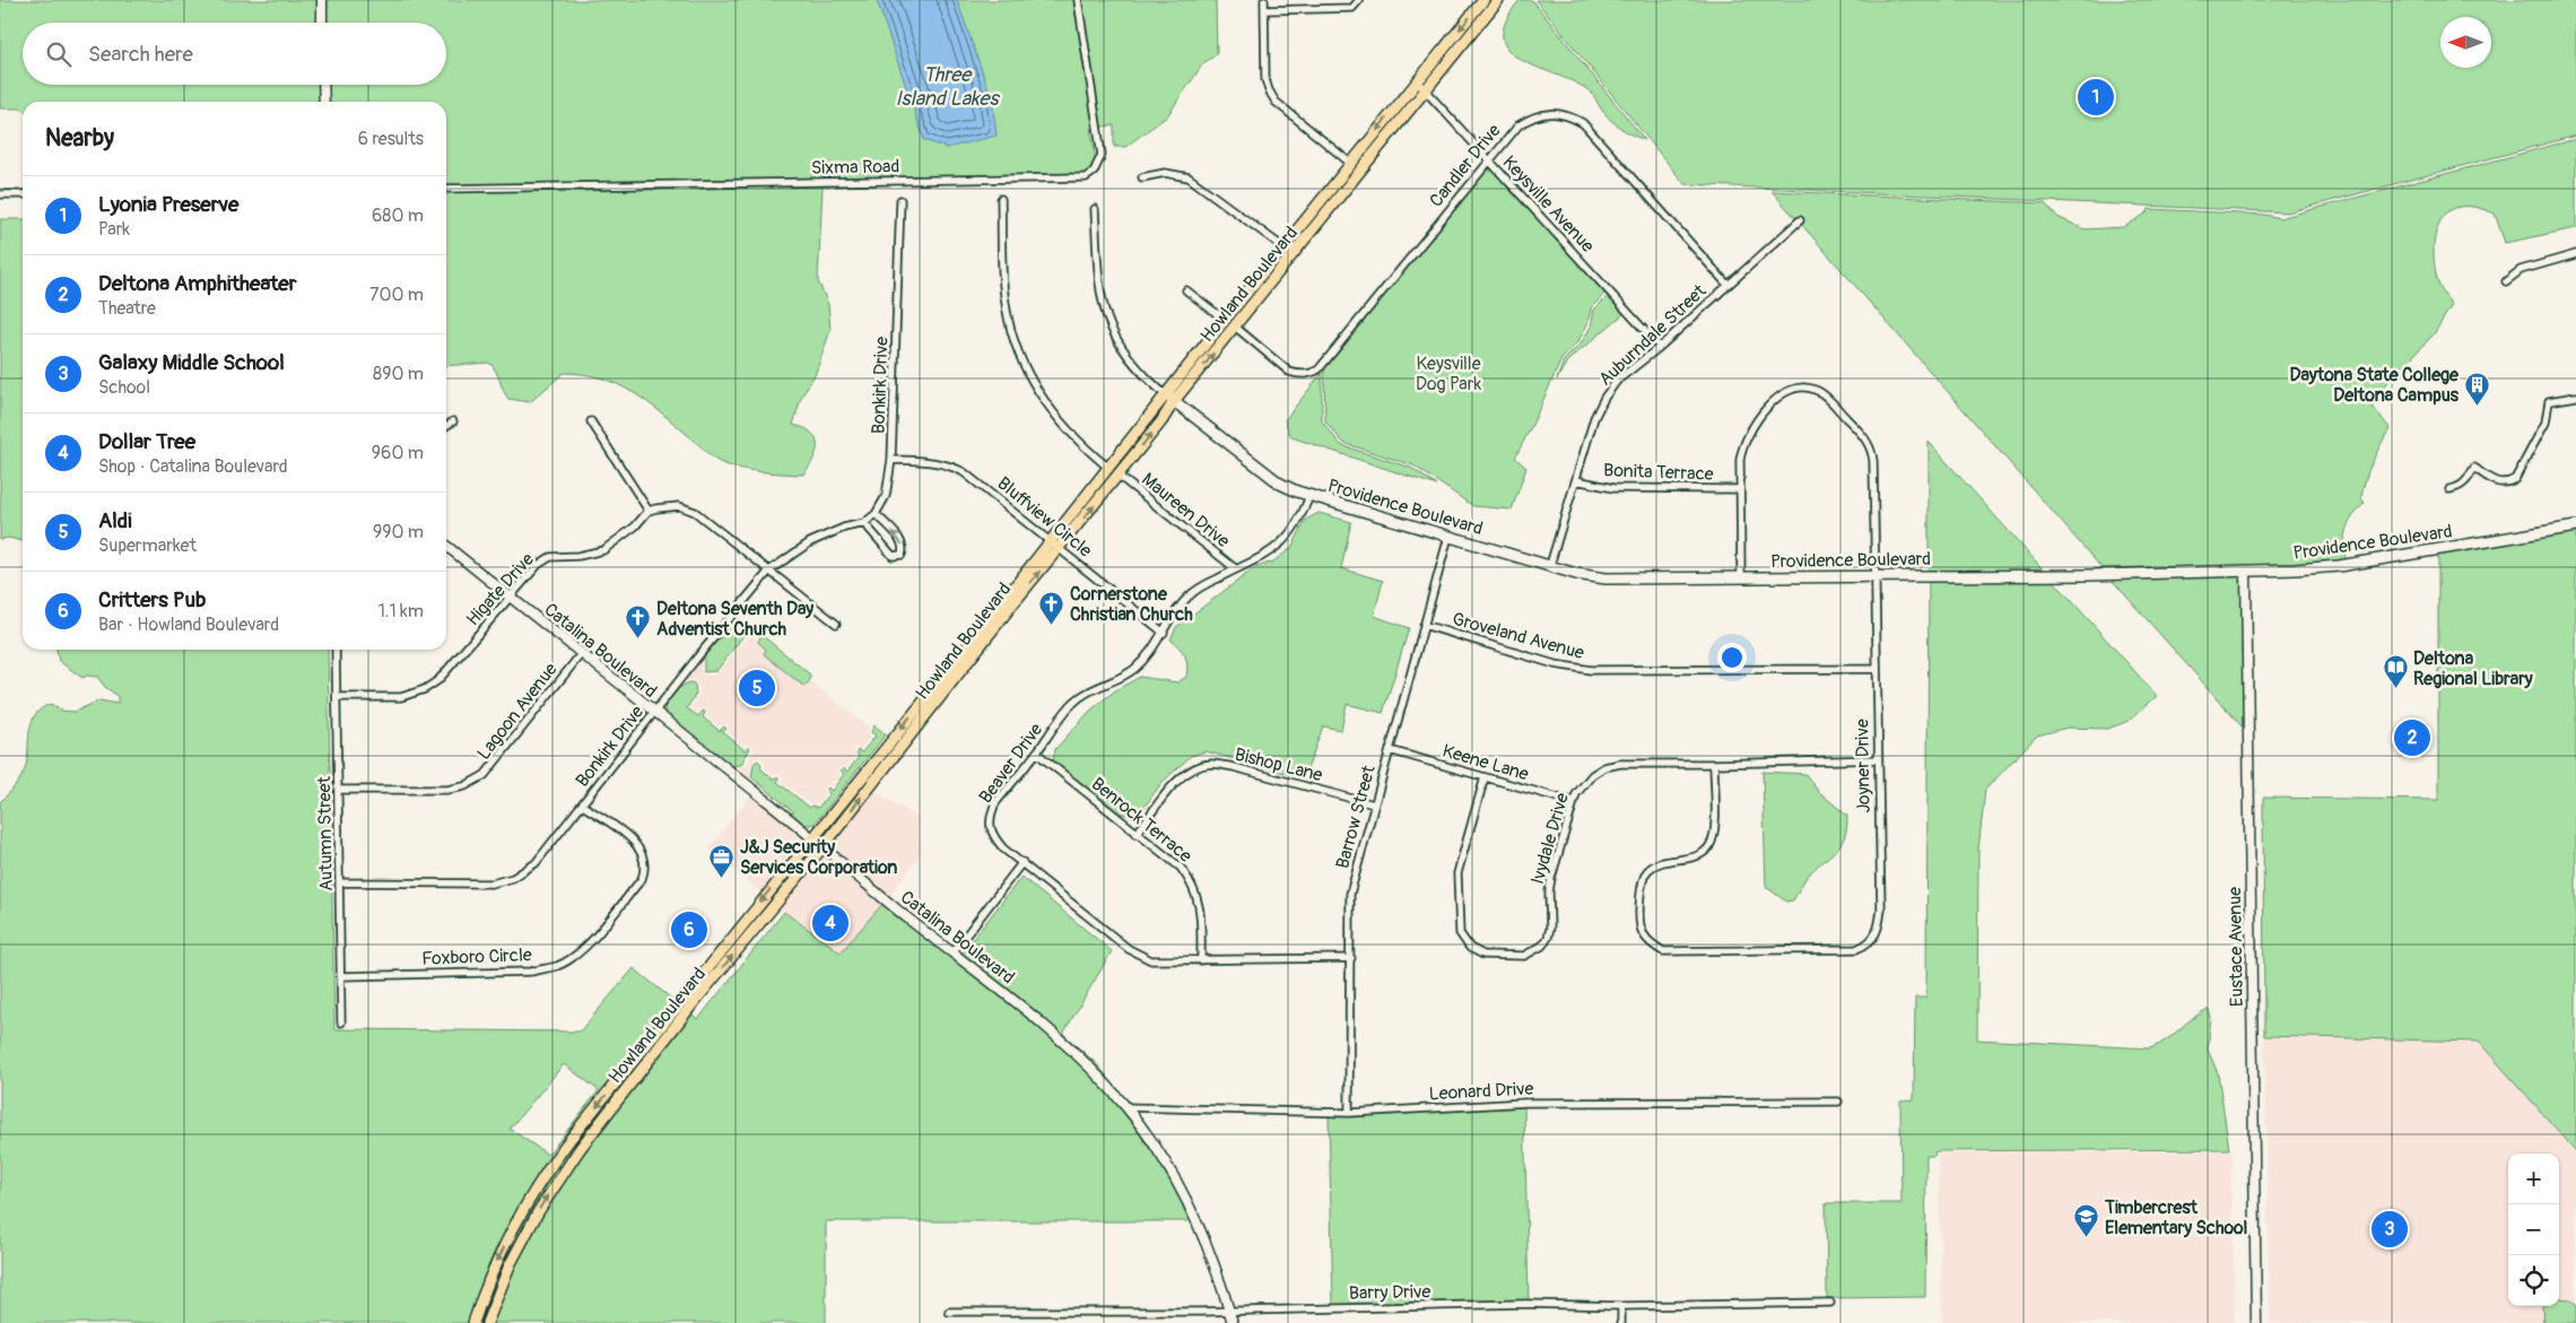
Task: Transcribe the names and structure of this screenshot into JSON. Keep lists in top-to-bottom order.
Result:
{
  "streets": {
    "main road": ["Howland Boulevard", "Providence Boulevard"],
    "street": [
      "Candler Drive",
      "Sixma Road",
      "Keysville Avenue",
      "Auburndale Street",
      "Bonkirk Drive",
      "Bonita Terrace",
      "Maureen Drive",
      "Bluffview Circle",
      "Higate Drive",
      "Groveland Avenue",
      "Catalina Boulevard",
      "Lagoon Avenue",
      "Keene Lane",
      "Beaver Drive",
      "Bishop Lane",
      "Joyner Drive",
      "Barrow Street",
      "Benrock Terrace",
      "Autumn Street",
      "Ivydale Drive",
      "Eustace Avenue",
      "Foxboro Circle",
      "Leonard Drive",
      "Barry Drive"
    ]
  },
  "crossings": [
    ["Candler Drive", "Keysville Avenue"],
    ["Candler Drive", "Howland Boulevard"],
    ["Candler Drive", "Auburndale Street"],
    ["Keysville Avenue", "Howland Boulevard"],
    ["Keysville Avenue", "Auburndale Street"],
    ["Howland Boulevard", "Providence Boulevard"],
    ["Howland Boulevard", "Maureen Drive"],
    ["Howland Boulevard", "Bluffview Circle"],
    ["Howland Boulevard", "Catalina Boulevard"],
    ["Auburndale Street", "Bonita Terrace"],
    ["Auburndale Street", "Providence Boulevard"],
    ["Bonkirk Drive", "Bluffview Circle"],
    ["Bonkirk Drive", "Catalina Boulevard"],
    ["Bonkirk Drive", "Autumn Street"],
    ["Bonkirk Drive", "Foxboro Circle"],
    ["Bonita Terrace", "Joyner Drive"],
    ["Providence Boulevard", "Beaver Drive"],
    ["Providence Boulevard", "Joyner Drive"],
    ["Providence Boulevard", "Barrow Street"],
    ["Providence Boulevard", "Eustace Avenue"],
    ["Maureen Drive", "Beaver Drive"],
    ["Bluffview Circle", "Beaver Drive"],
    ["Higate Drive", "Catalina Boulevard"],
    ["Higate Drive", "Autumn Street"],
    ["Groveland Avenue", "Joyner Drive"],
    ["Groveland Avenue", "Barrow Street"],
    ["Catalina Boulevard", "Lagoon Avenue"],
    ["Catalina Boulevard", "Leonard Drive"],
    ["Catalina Boulevard", "Barry Drive"],
    ["Lagoon Avenue", "Autumn Street"],
    ["Keene Lane", "Barrow Street"],
    ["Keene Lane", "Ivydale Drive"],
    ["Beaver Drive", "Barrow Street"],
    ["Beaver Drive", "Benrock Terrace"],
    ["Bishop Lane", "Barrow Street"],
    ["Bishop Lane", "Benrock Terrace"],
    ["Joyner Drive", "Ivydale Drive"],
    ["Barrow Street", "Leonard Drive"],
    ["Autumn Street", "Foxboro Circle"]
  ],
  "water": ["Three Island Lakes"],
  "parks": ["Keysville Dog Park"],
  "places": {
    "building": ["Daytona State College Deltona Campus"],
    "church": ["Cornerstone Christian Church", "Deltona Seventh Day Adventist Church"],
    "library": ["Deltona Regional Library"],
    "office": ["J&J Security Services Corporation"],
    "school or university": ["Timbercrest Elementary School"]
  },
  "north": "left",
  "page": {
    "search": "Search here",
    "pins": [
      "1",
      "5",
      "2",
      "4",
      "6",
      "3"
    ],
    "heading": ["Nearby", "6 results"],
    "list": [
      {
        "mark": "1",
        "name": "Lyonia Preserve",
        "note": "Park",
        "value": "680 m"
      },
      {
        "mark": "2",
        "name": "Deltona Amphitheater",
        "note": "Theatre",
        "value": "700 m"
      },
      {
        "mark": "3",
        "name": "Galaxy Middle School",
        "note": "School",
        "value": "890 m"
      },
      {
        "mark": "4",
        "name": "Dollar Tree",
        "note": "Shop · Catalina Boulevard",
        "value": "960 m"
      },
      {
        "mark": "5",
        "name": "Aldi",
        "note": "Supermarket",
        "value": "990 m"
      },
      {
        "mark": "6",
        "name": "Critters Pub",
        "note": "Bar · Howland Boulevard",
        "value": "1.1 km"
      }
    ],
    "map_buttons": ["+", "−"]
  }
}
